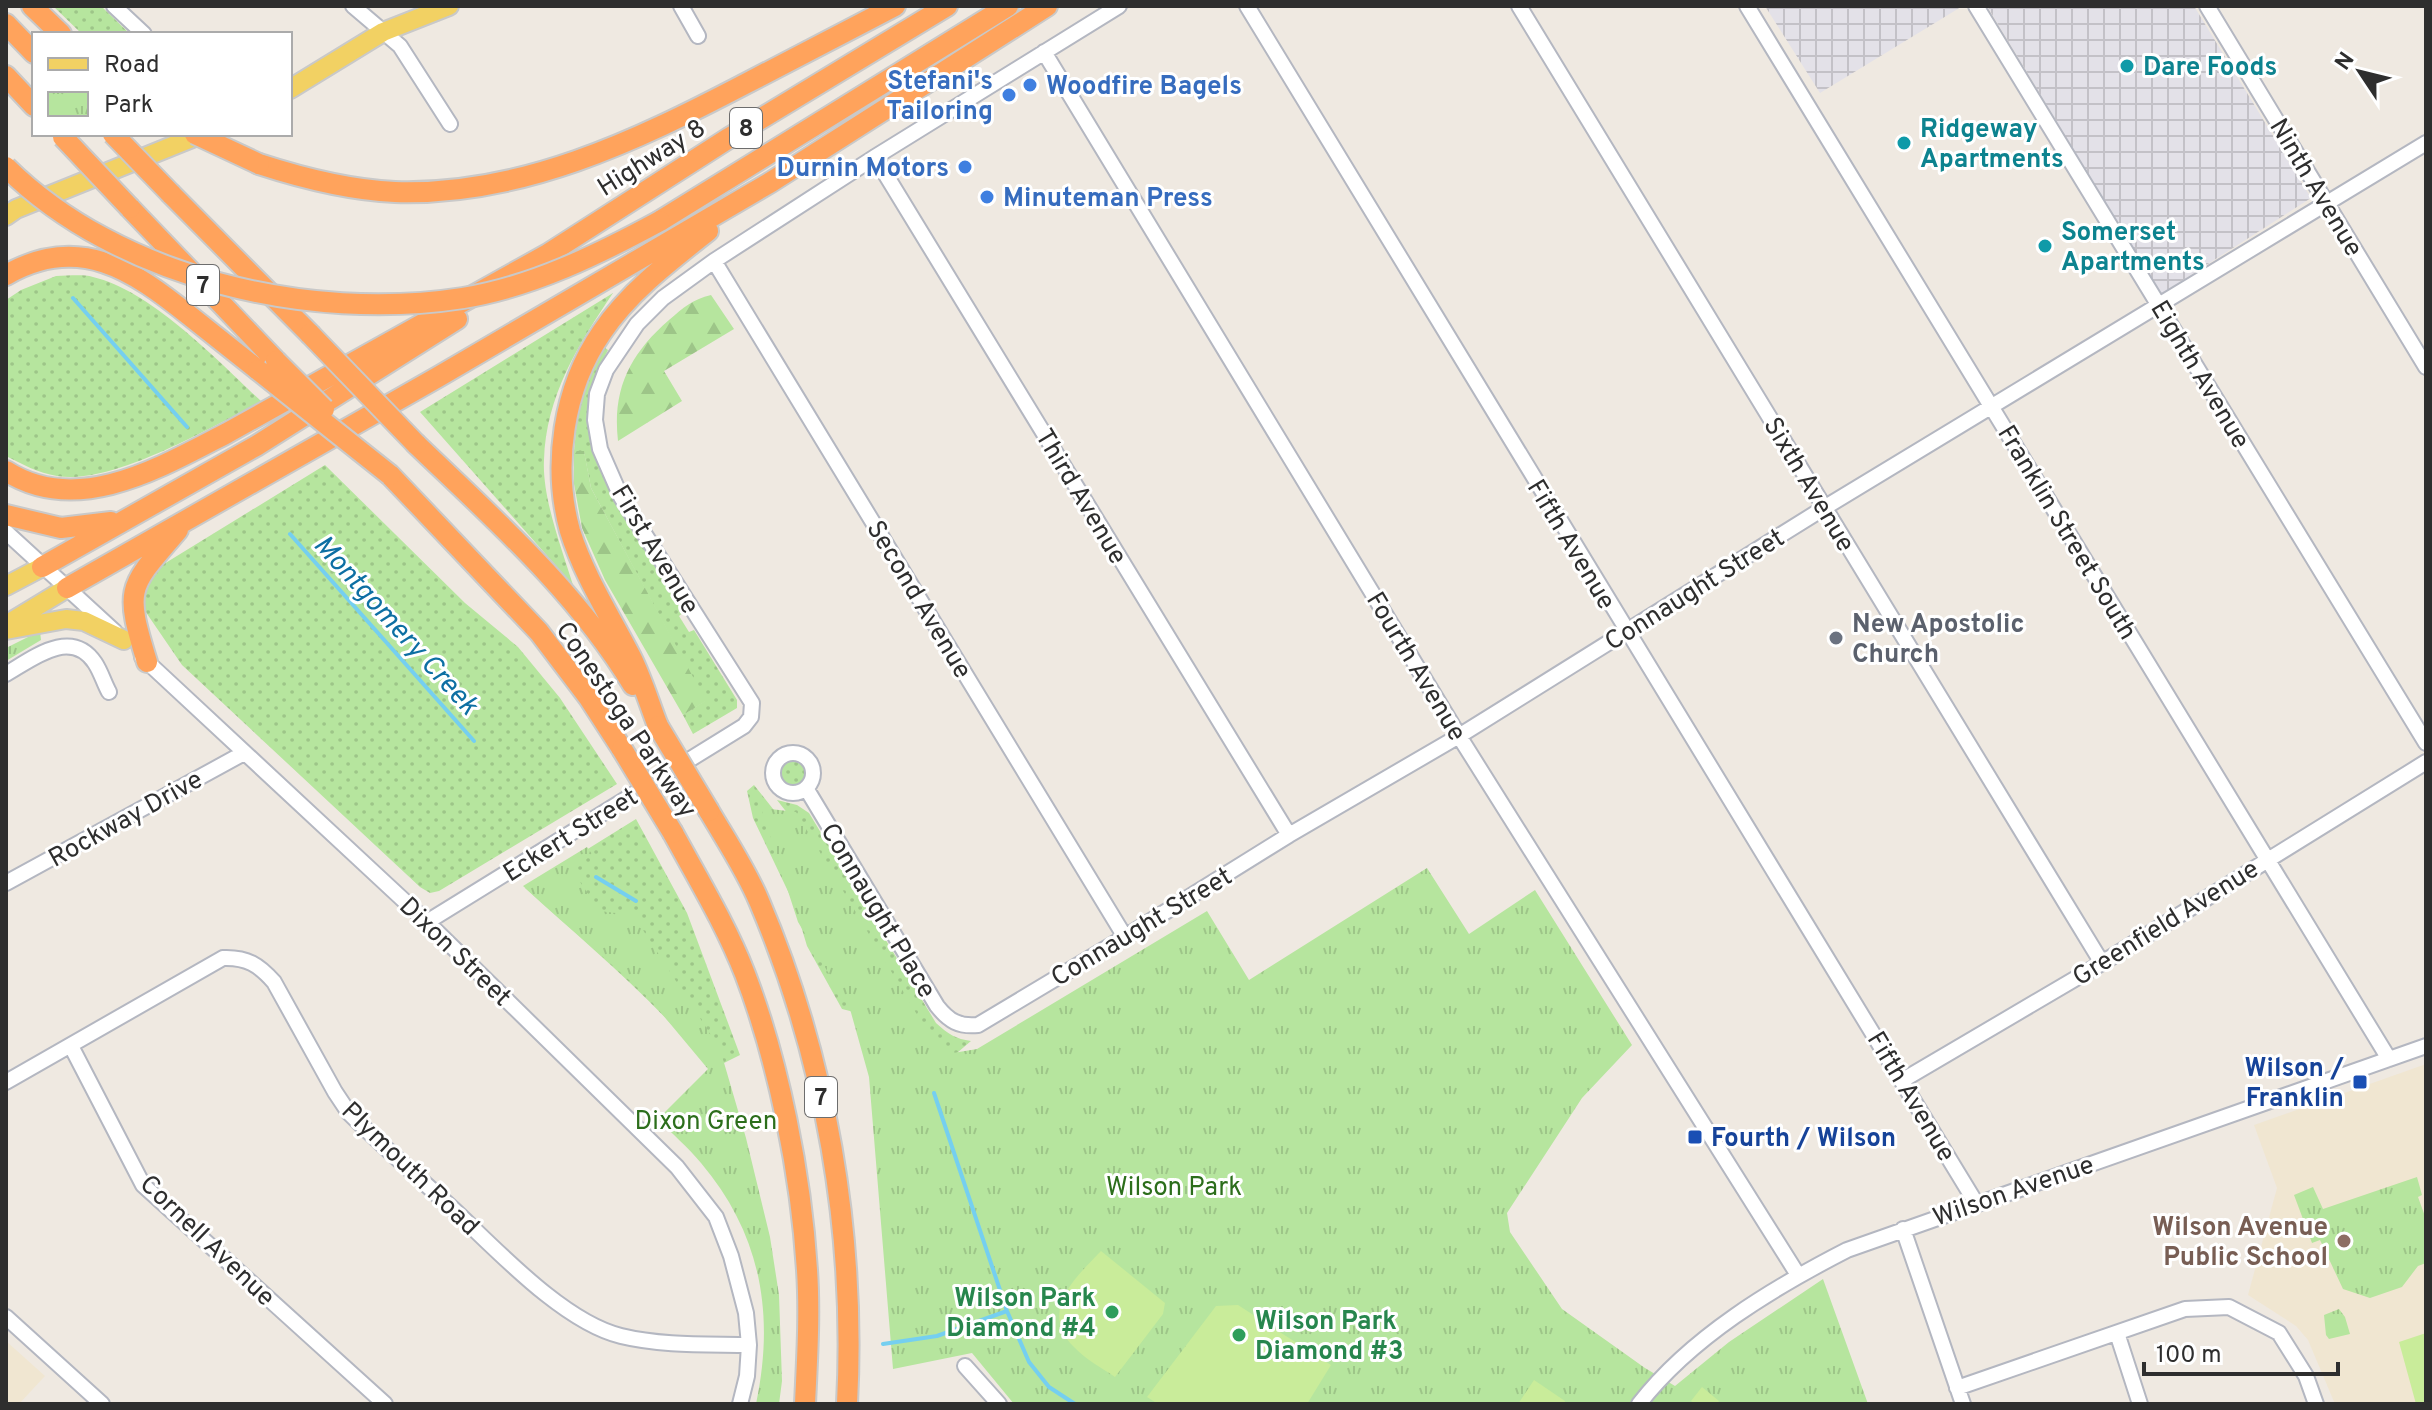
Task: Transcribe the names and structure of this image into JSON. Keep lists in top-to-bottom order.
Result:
{
  "streets": {
    "highway": [
      "8",
      "Highway 8",
      "7",
      "Conestoga Parkway"
    ],
    "street": [
      "Ninth Avenue",
      "Eighth Avenue",
      "Sixth Avenue",
      "Third Avenue",
      "Franklin Street South",
      "Fifth Avenue",
      "First Avenue",
      "Connaught Street",
      "Second Avenue",
      "Fourth Avenue",
      "Rockway Drive",
      "Eckert Street",
      "Connaught Place",
      "Greenfield Avenue",
      "Dixon Street",
      "Plymouth Road",
      "Wilson Avenue",
      "Cornell Avenue"
    ]
  },
  "crossings": [
    ["Ninth Avenue", "Connaught Street"],
    ["Eighth Avenue", "Connaught Street"],
    ["Sixth Avenue", "Connaught Street"],
    ["Sixth Avenue", "Greenfield Avenue"],
    ["Third Avenue", "First Avenue"],
    ["Third Avenue", "Connaught Street"],
    ["Franklin Street South", "Connaught Street"],
    ["Franklin Street South", "Greenfield Avenue"],
    ["Franklin Street South", "Wilson Avenue"],
    ["Fifth Avenue", "Connaught Street"],
    ["Fifth Avenue", "Greenfield Avenue"],
    ["Fifth Avenue", "Wilson Avenue"],
    ["First Avenue", "Second Avenue"],
    ["First Avenue", "Fourth Avenue"],
    ["First Avenue", "Eckert Street"],
    ["Connaught Street", "Second Avenue"],
    ["Connaught Street", "Fourth Avenue"],
    ["Connaught Street", "Connaught Place"],
    ["Fourth Avenue", "Wilson Avenue"],
    ["Rockway Drive", "Dixon Street"],
    ["Eckert Street", "Dixon Street"],
    ["Dixon Street", "Plymouth Road"],
    ["Plymouth Road", "Cornell Avenue"]
  ],
  "water": ["Montgomery Creek"],
  "parks": ["Dixon Green", "Wilson Park"],
  "places": {
    "other": [
      "Dare Foods",
      "Woodfire Bagels",
      "Stefani's Tailoring",
      "Ridgeway Apartments",
      "Durnin Motors",
      "Minuteman Press",
      "Somerset Apartments",
      "New Apostolic Church",
      "Wilson Avenue Public School",
      "Wilson Park Diamond #4",
      "Wilson Park Diamond #3"
    ],
    "transit": ["Wilson / Franklin", "Fourth / Wilson"]
  },
  "legend": ["Road", "Park"],
  "scale_bar": "100 m",
  "north": "top left"
}
